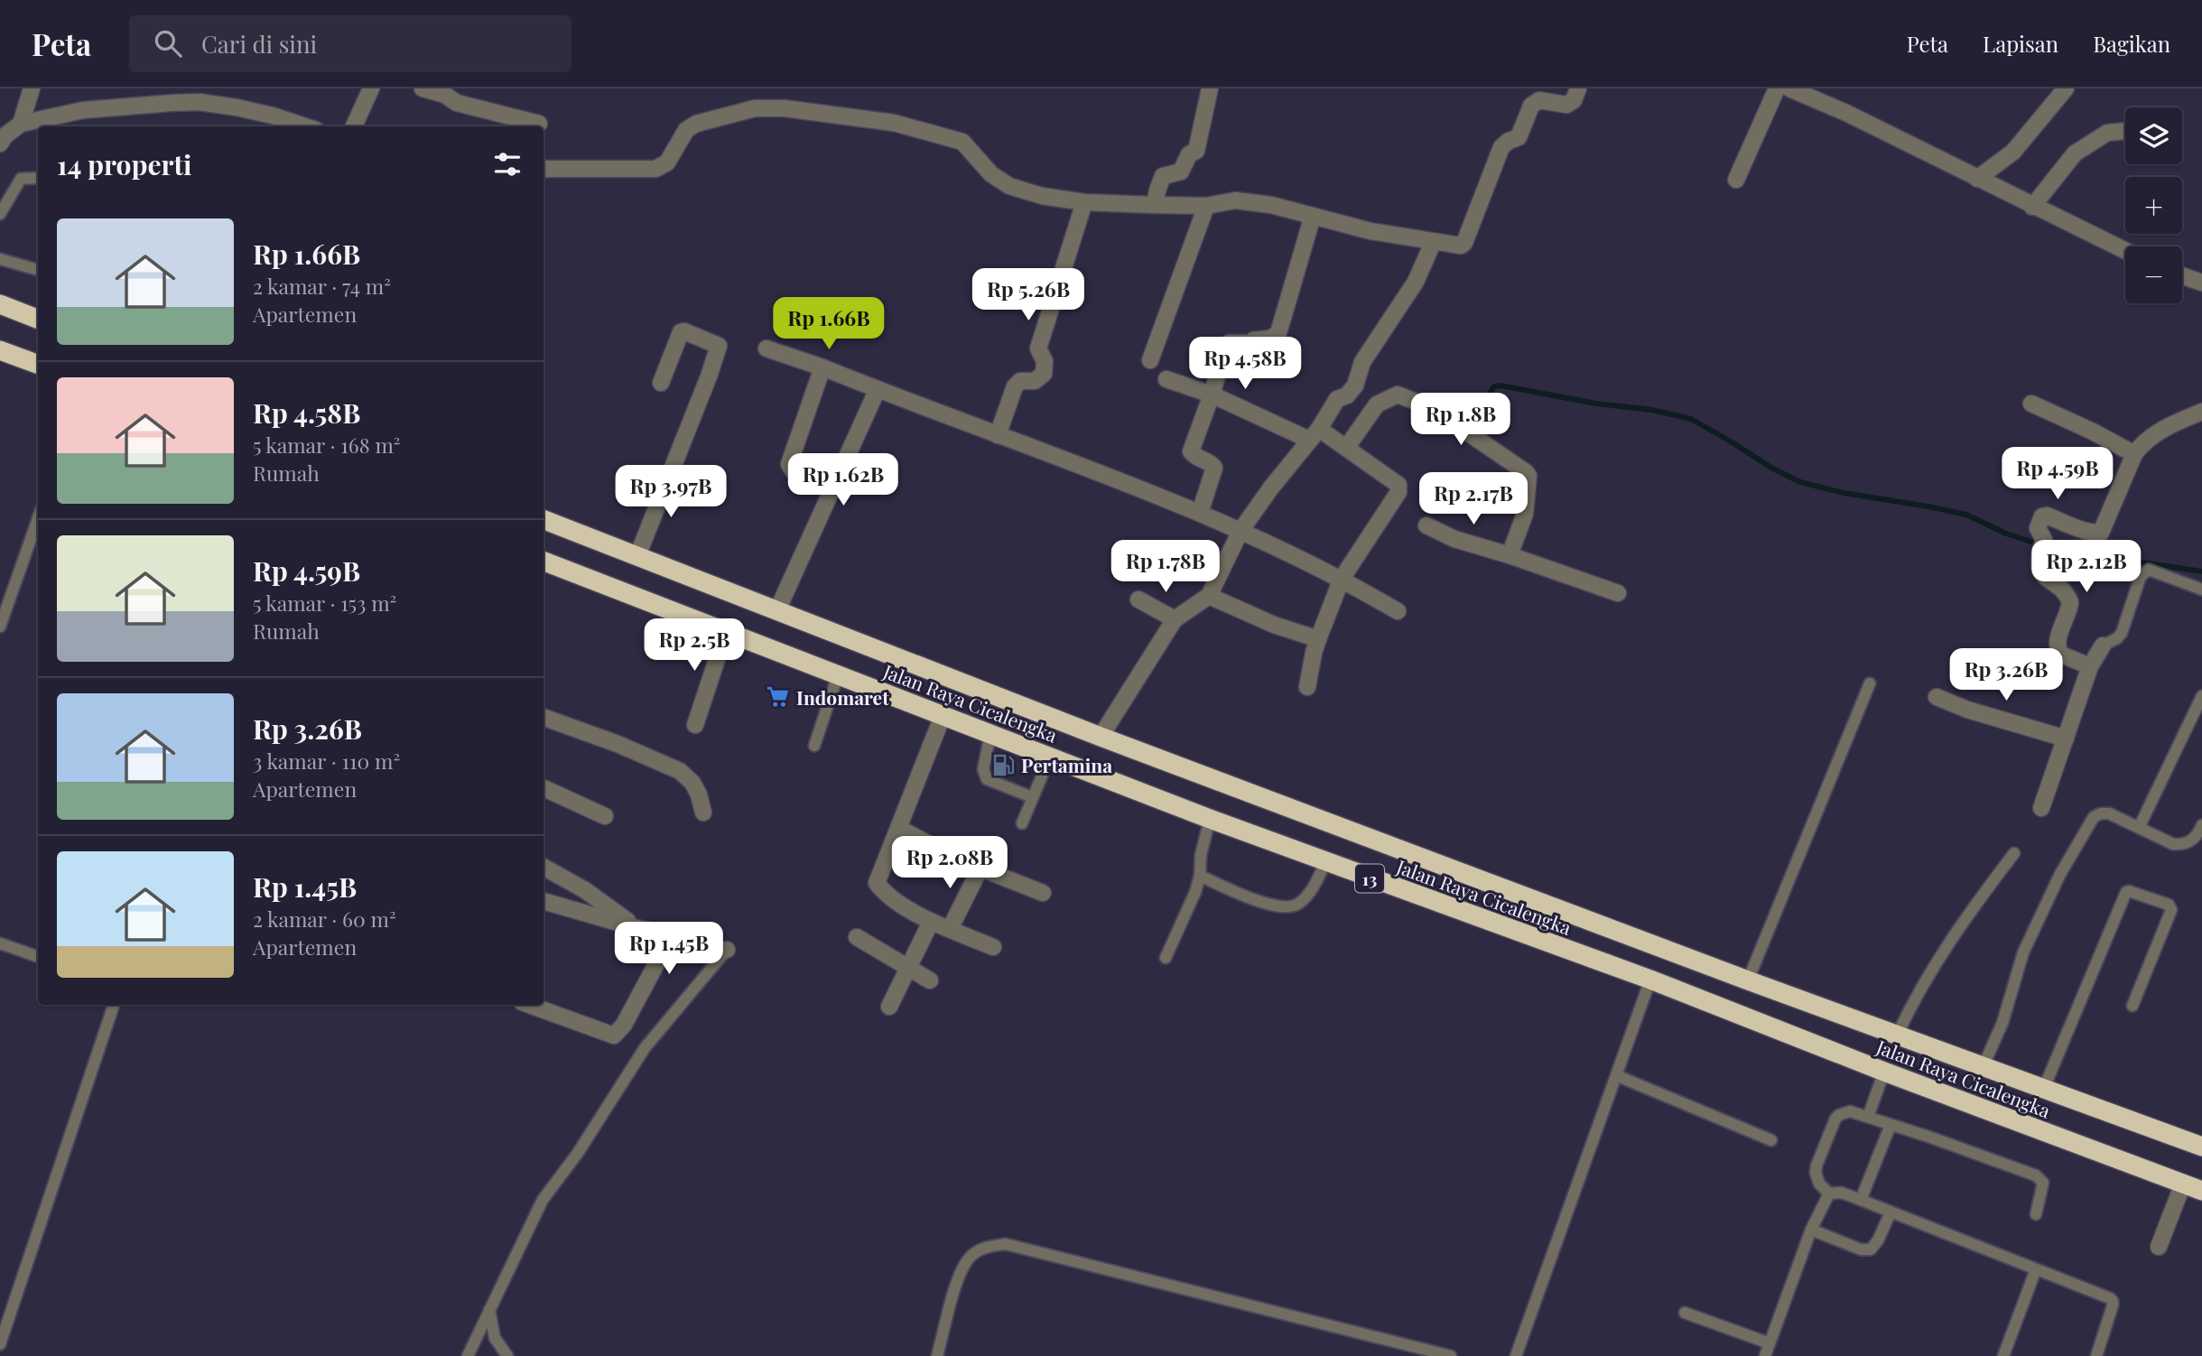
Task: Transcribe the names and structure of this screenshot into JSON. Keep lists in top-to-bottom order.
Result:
{
  "streets": {
    "highway": ["Jalan Raya Cicalengka", "13"]
  },
  "places": {
    "supermarket": ["Indomaret"],
    "fuel station": ["Pertamina"]
  },
  "page": {
    "header": "Peta",
    "search": "Cari di sini",
    "nav": ["Peta", "Lapisan", "Bagikan"],
    "map_buttons": ["+", "−"],
    "heading": "14 properti",
    "list": [
      {
        "name": "Rp 1.66B",
        "note": "2 kamar · 74 m² · Apartemen"
      },
      {
        "name": "Rp 4.58B",
        "note": "5 kamar · 168 m² · Rumah"
      },
      {
        "name": "Rp 4.59B",
        "note": "5 kamar · 153 m² · Rumah"
      },
      {
        "name": "Rp 3.26B",
        "note": "3 kamar · 110 m² · Apartemen"
      },
      {
        "name": "Rp 1.45B",
        "note": "2 kamar · 60 m² · Apartemen"
      }
    ],
    "price": [
      "Rp 5.26B",
      "Rp 1.66B",
      "Rp 4.58B",
      "Rp 1.8B",
      "Rp 4.59B",
      "Rp 1.62B",
      "Rp 3.97B",
      "Rp 2.17B",
      "Rp 1.78B",
      "Rp 2.12B",
      "Rp 2.5B",
      "Rp 3.26B",
      "Rp 2.08B",
      "Rp 1.45B"
    ]
  }
}
